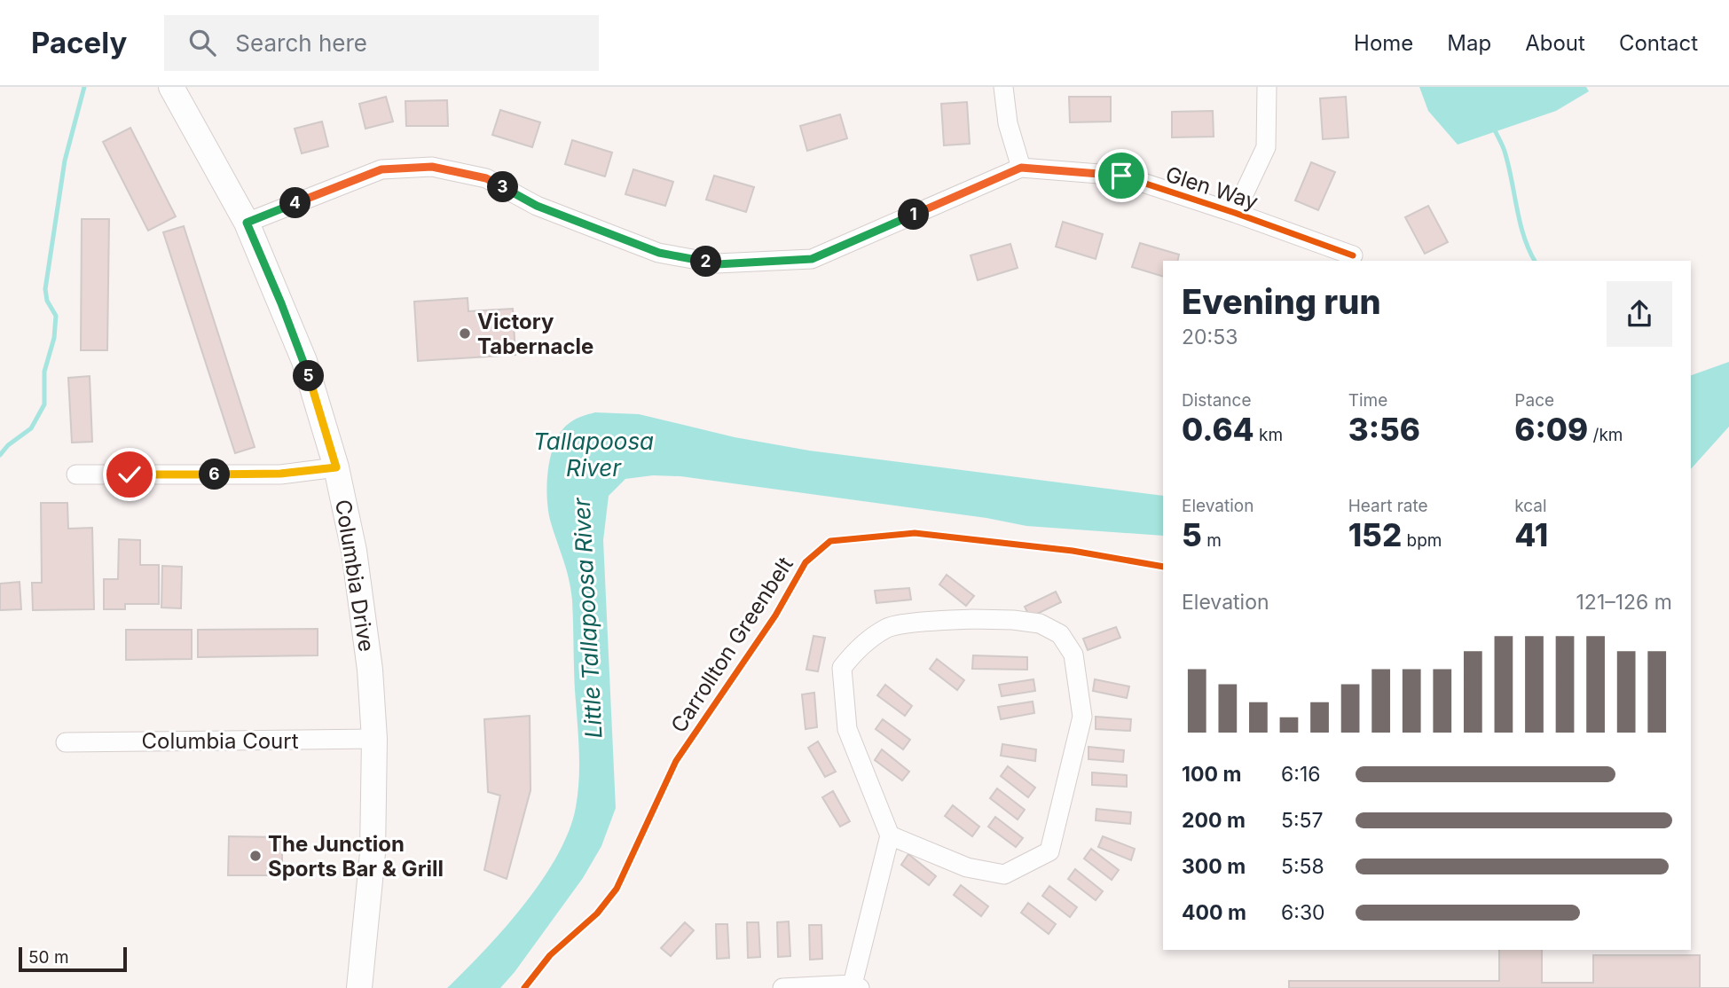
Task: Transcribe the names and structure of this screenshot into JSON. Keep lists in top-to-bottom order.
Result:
{
  "streets": {
    "main road": ["Columbia Drive"],
    "street": ["Glen Way", "Columbia Court"],
    "cycle path": ["Carrollton Greenbelt"]
  },
  "crossings": [
    ["Glen Way", "Columbia Drive"],
    ["Columbia Drive", "Columbia Court"]
  ],
  "water": ["Tallapoosa River", "Little Tallapoosa River"],
  "places": ["Victory Tabernacle", "The Junction Sports Bar & Grill"],
  "scale_bar": "50 m",
  "page": {
    "header": "Pacely",
    "search": "Search here",
    "nav": [
      "Home",
      "Map",
      "About",
      "Contact"
    ],
    "pins": [
      "3",
      "4",
      "1",
      "2",
      "5",
      "6"
    ],
    "heading": ["Evening run", "20:53"],
    "stats": [
      ["Distance", "0.64 km"],
      ["Time", "3:56"],
      ["Pace", "6:09 /km"],
      ["Elevation", "5 m"],
      ["Heart rate", "152 bpm"],
      ["kcal", "41"]
    ],
    "chart": ["Elevation", "121–126 m"],
    "list": [
      {
        "name": "100 m",
        "note": "6:16"
      },
      {
        "name": "200 m",
        "note": "5:57"
      },
      {
        "name": "300 m",
        "note": "5:58"
      },
      {
        "name": "400 m",
        "note": "6:30"
      }
    ],
    "scale": "50 m"
  }
}
